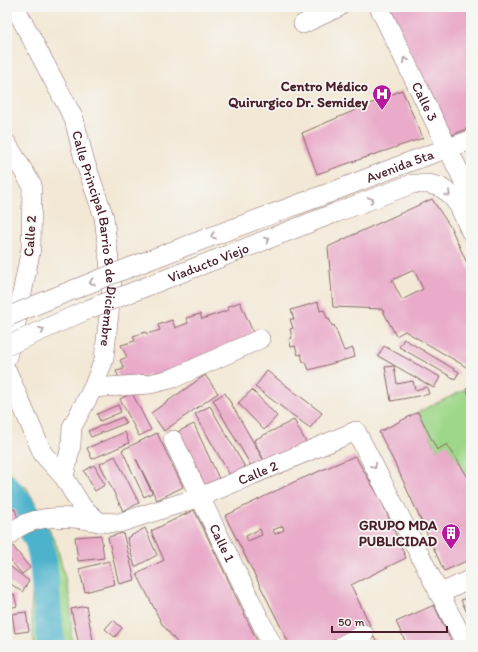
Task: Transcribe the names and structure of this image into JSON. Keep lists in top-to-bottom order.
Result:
{
  "streets": {
    "street": [
      "Calle 3",
      "Avenida 5ta",
      "Calle 2",
      "Calle Principal Barrio 8 de Diciembre",
      "Viaducto Viejo",
      "Calle 1"
    ]
  },
  "crossings": [
    ["Calle 3", "Avenida 5ta"],
    ["Avenida 5ta", "Viaducto Viejo"],
    ["Calle 2", "Calle 1"]
  ],
  "one_way": ["Calle 3"],
  "places": {
    "hospital": ["Centro Médico Quirurgico Dr. Semidey"],
    "building": ["GRUPO MDA PUBLICIDAD"]
  },
  "scale_bar": "50 m"
}
